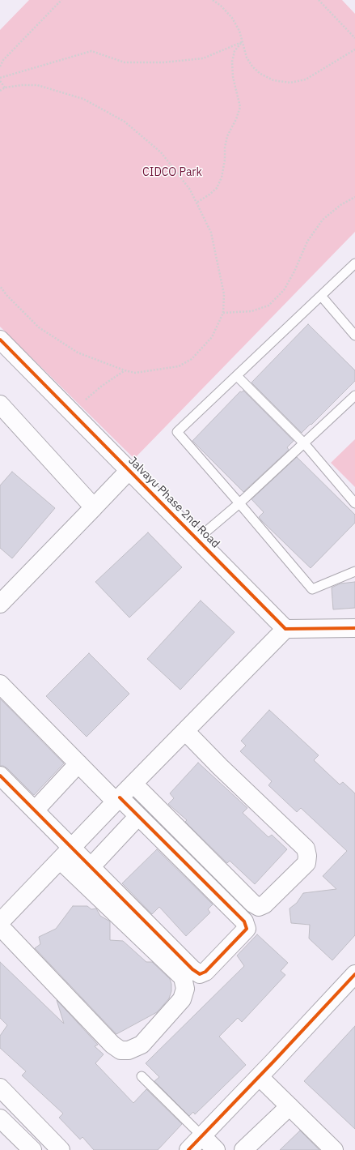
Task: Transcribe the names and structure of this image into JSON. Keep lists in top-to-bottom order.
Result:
{
  "streets": {
    "street": ["Jalvayu Phase 2nd Road"]
  },
  "parks": ["CIDCO Park"]
}
